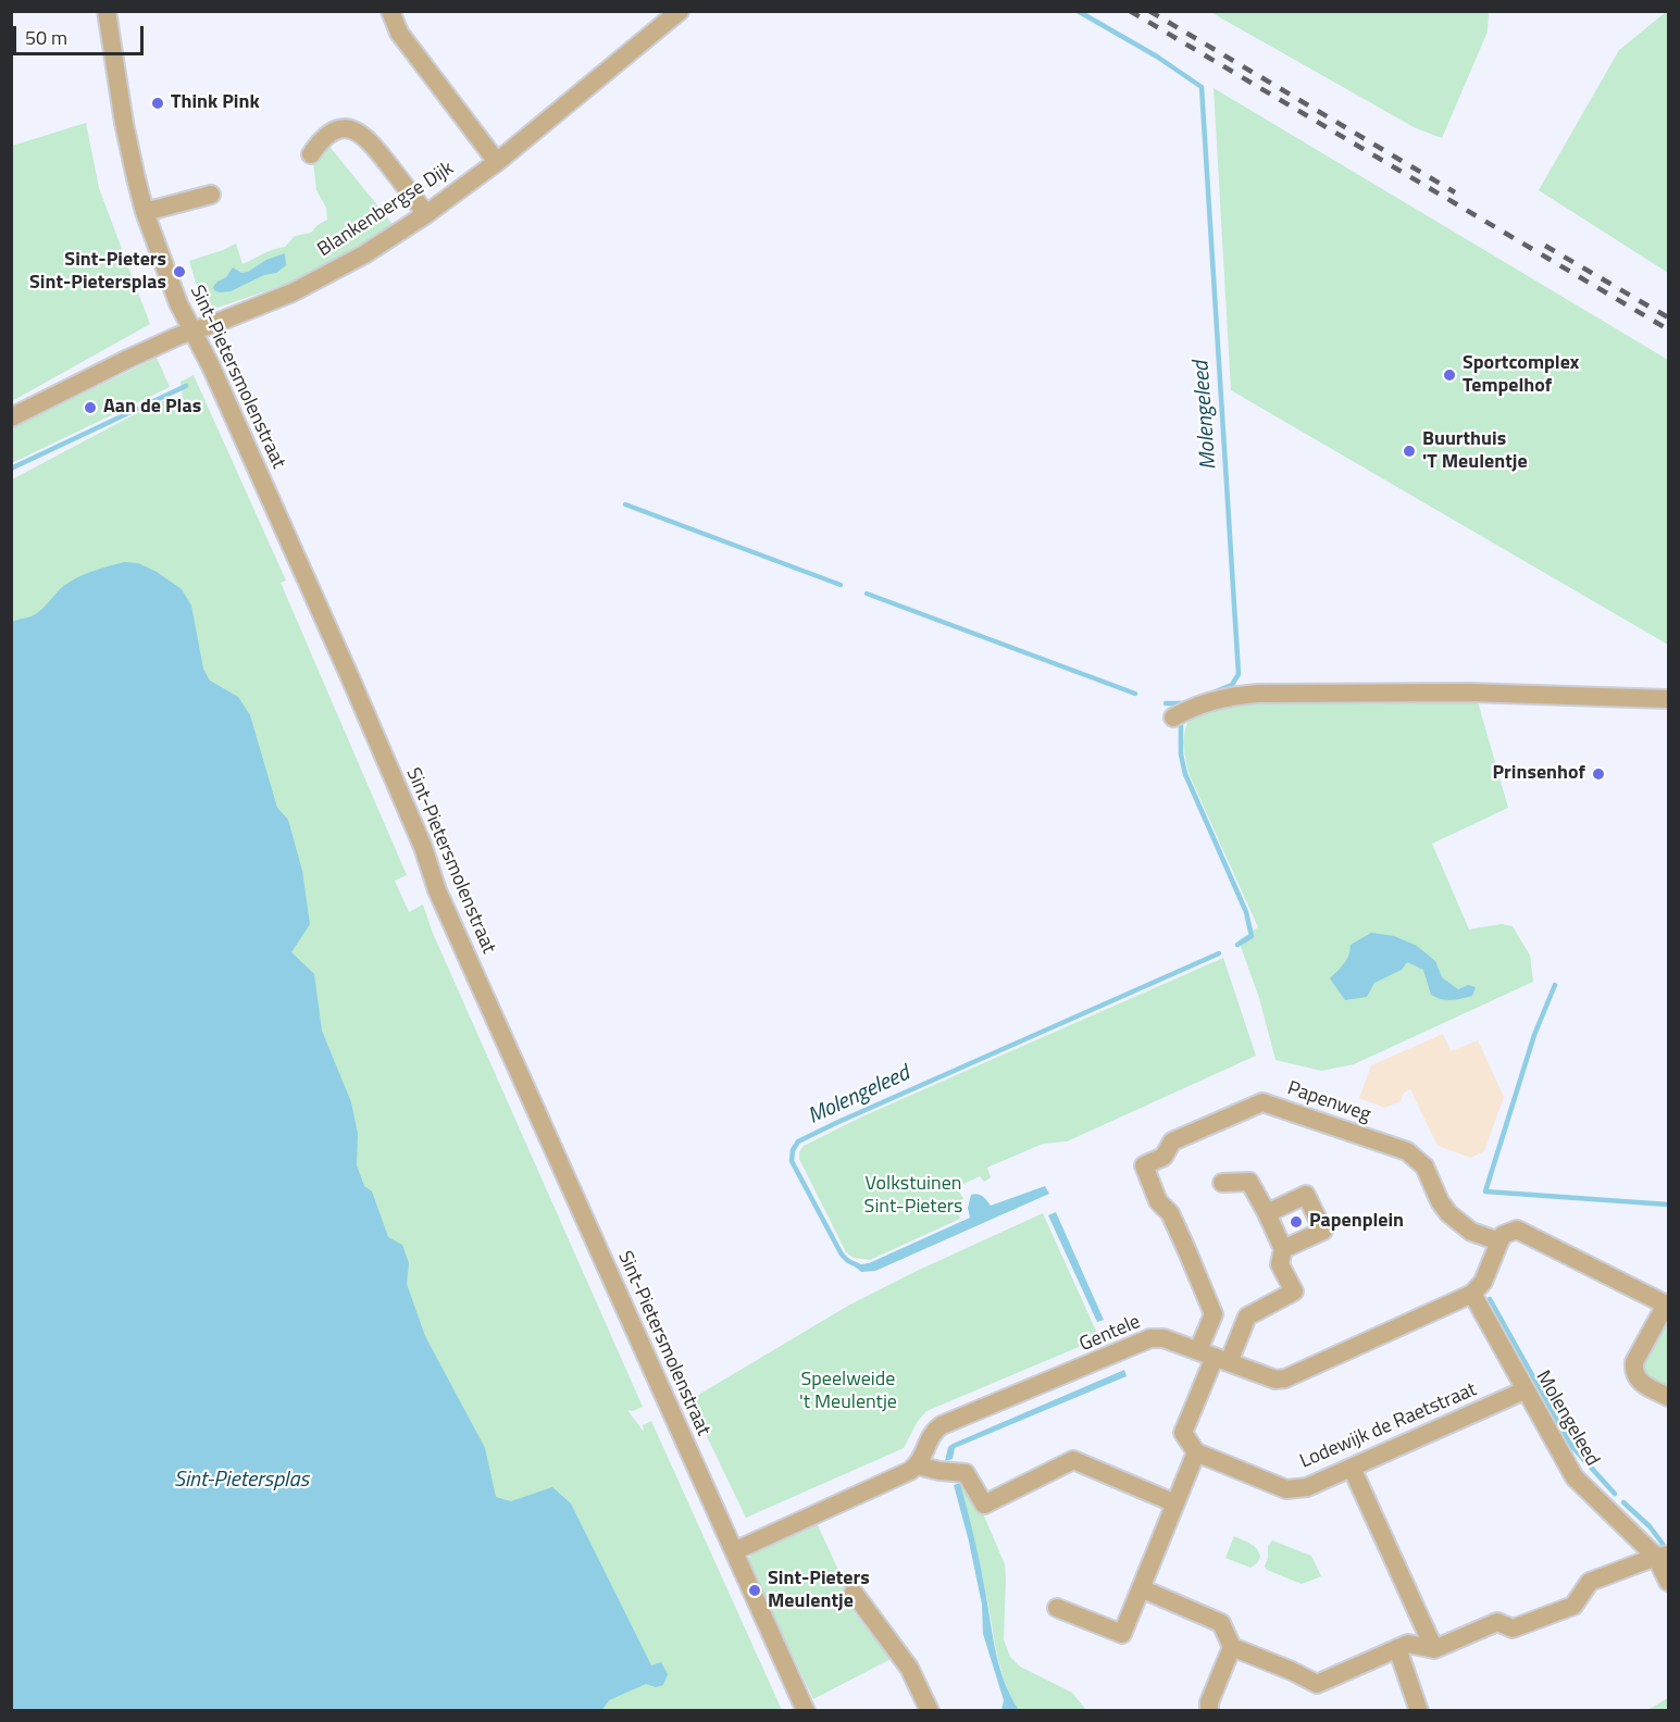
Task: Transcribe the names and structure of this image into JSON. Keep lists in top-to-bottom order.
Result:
{
  "streets": {
    "street": [
      "Blankenbergse Dijk",
      "Sint-Pietersmolenstraat",
      "Papenweg",
      "Gentele",
      "Molengeleed",
      "Lodewijk de Raetstraat"
    ]
  },
  "crossings": [
    ["Blankenbergse Dijk", "Sint-Pietersmolenstraat"],
    ["Papenweg", "Gentele"],
    ["Gentele", "Molengeleed"],
    ["Molengeleed", "Lodewijk de Raetstraat"]
  ],
  "water": ["Molengeleed", "Sint-Pietersplas"],
  "parks": ["Volkstuinen Sint-Pieters", "Speelweide 't Meulentje"],
  "places": [
    "Think Pink",
    "Sint-Pieters Sint-Pietersplas",
    "Sportcomplex Tempelhof",
    "Aan de Plas",
    "Buurthuis 'T Meulentje",
    "Prinsenhof",
    "Papenplein",
    "Sint-Pieters Meulentje"
  ],
  "scale_bar": "50 m"
}
